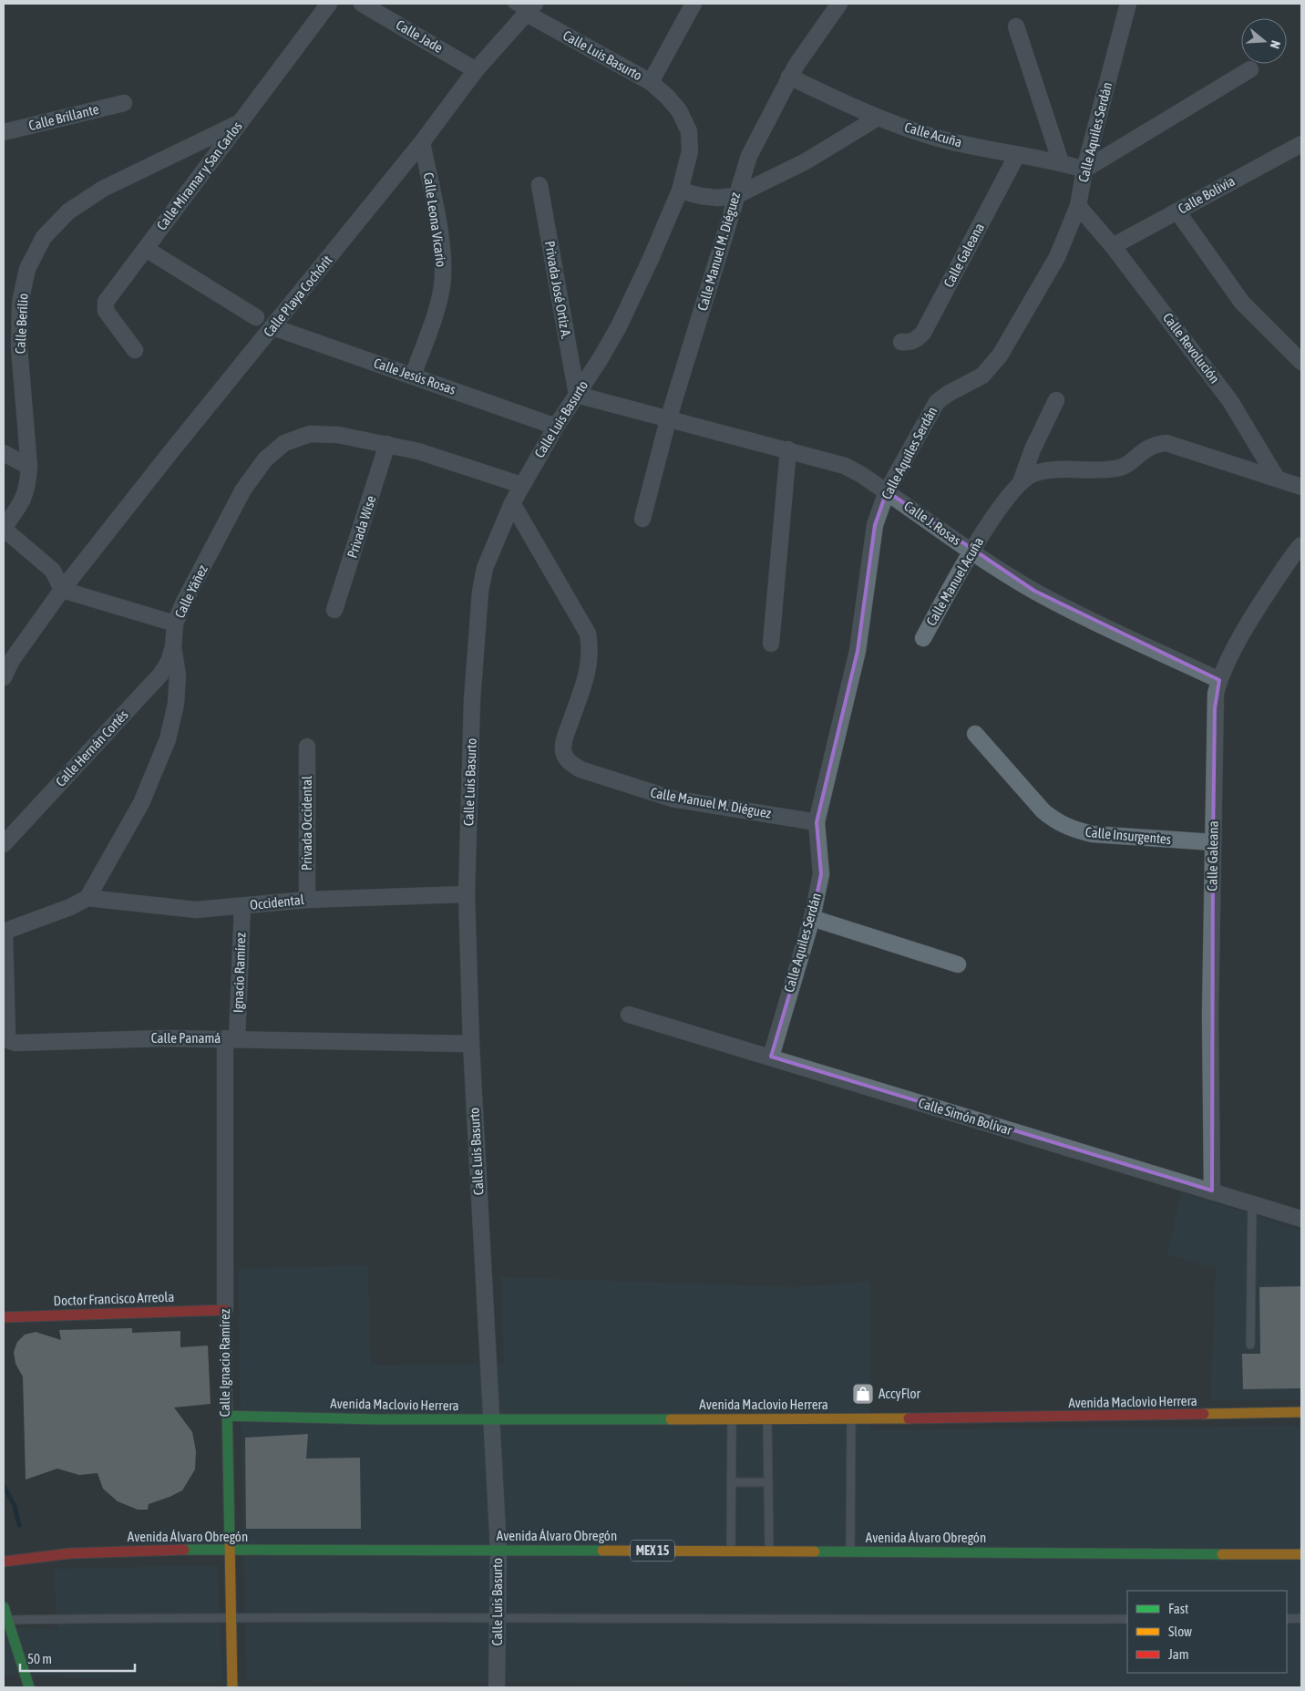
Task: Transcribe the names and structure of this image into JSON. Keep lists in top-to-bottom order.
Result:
{
  "streets": {
    "main road": [
      "Doctor Francisco Arreola",
      "Calle Ignacio Ramírez",
      "Avenida Maclovio Herrera",
      "Avenida Álvaro Obregón",
      "MEX 15"
    ],
    "street": [
      "Calle Jade",
      "Calle Luis Basurto",
      "Calle Brillante",
      "Calle Aquiles Serdán",
      "Calle Acuña",
      "Calle Miramar y San Carlos",
      "Calle Bolivia",
      "Calle Leona Vicario",
      "Calle Manuel M. Diéguez",
      "Calle Galeana",
      "Privada José Ortiz A.",
      "Calle Playa Cochórit",
      "Calle Berilio",
      "Calle Revolución",
      "Calle Jesús Rosas",
      "Calle J. Rosas",
      "Privada Wise",
      "Calle Manuel Acuña",
      "Calle Yáñez",
      "Calle Hernán Cortés",
      "Privada Occidental",
      "Calle Insurgentes",
      "Occidental",
      "Ignacio Ramírez",
      "Calle Panamá",
      "Calle Simón Bolívar"
    ]
  },
  "crossings": [
    ["Calle Jade", "Calle Playa Cochórit"],
    ["Calle Luis Basurto", "Calle Manuel M. Diéguez"],
    ["Calle Luis Basurto", "Privada José Ortiz A."],
    ["Calle Luis Basurto", "Calle Playa Cochórit"],
    ["Calle Luis Basurto", "Calle Jesús Rosas"],
    ["Calle Luis Basurto", "Calle J. Rosas"],
    ["Calle Luis Basurto", "Calle Yáñez"],
    ["Calle Luis Basurto", "Occidental"],
    ["Calle Luis Basurto", "Calle Panamá"],
    ["Calle Luis Basurto", "Avenida Maclovio Herrera"],
    ["Calle Luis Basurto", "Avenida Álvaro Obregón"],
    ["Calle Aquiles Serdán", "Calle Acuña"],
    ["Calle Aquiles Serdán", "Calle Manuel M. Diéguez"],
    ["Calle Aquiles Serdán", "Calle Revolución"],
    ["Calle Aquiles Serdán", "Calle J. Rosas"],
    ["Calle Aquiles Serdán", "Calle Simón Bolívar"],
    ["Calle Acuña", "Calle Manuel M. Diéguez"],
    ["Calle Acuña", "Calle Galeana"],
    ["Calle Miramar y San Carlos", "Calle Berilio"],
    ["Calle Bolivia", "Calle Revolución"],
    ["Calle Leona Vicario", "Calle Playa Cochórit"],
    ["Calle Leona Vicario", "Calle Jesús Rosas"],
    ["Calle Manuel M. Diéguez", "Calle J. Rosas"],
    ["Calle Galeana", "Calle J. Rosas"],
    ["Calle Galeana", "Calle Insurgentes"],
    ["Calle Galeana", "Calle Simón Bolívar"],
    ["Privada José Ortiz A.", "Calle J. Rosas"],
    ["Calle Playa Cochórit", "Calle Jesús Rosas"],
    ["Calle Revolución", "Calle Manuel Acuña"],
    ["Calle J. Rosas", "Calle Manuel Acuña"],
    ["Privada Wise", "Calle Yáñez"],
    ["Calle Yáñez", "Calle Hernán Cortés"],
    ["Calle Yáñez", "Occidental"],
    ["Privada Occidental", "Occidental"],
    ["Occidental", "Ignacio Ramírez"],
    ["Ignacio Ramírez", "Calle Panamá"],
    ["Ignacio Ramírez", "Calle Ignacio Ramírez"],
    ["Calle Panamá", "Calle Ignacio Ramírez"],
    ["Doctor Francisco Arreola", "Calle Ignacio Ramírez"],
    ["Calle Ignacio Ramírez", "Avenida Maclovio Herrera"],
    ["Calle Ignacio Ramírez", "Avenida Álvaro Obregón"]
  ],
  "places": {
    "shop": ["AccyFlor"]
  },
  "legend": ["Fast", "Slow", "Jam"],
  "scale_bar": "50 m",
  "north": "right"
}
